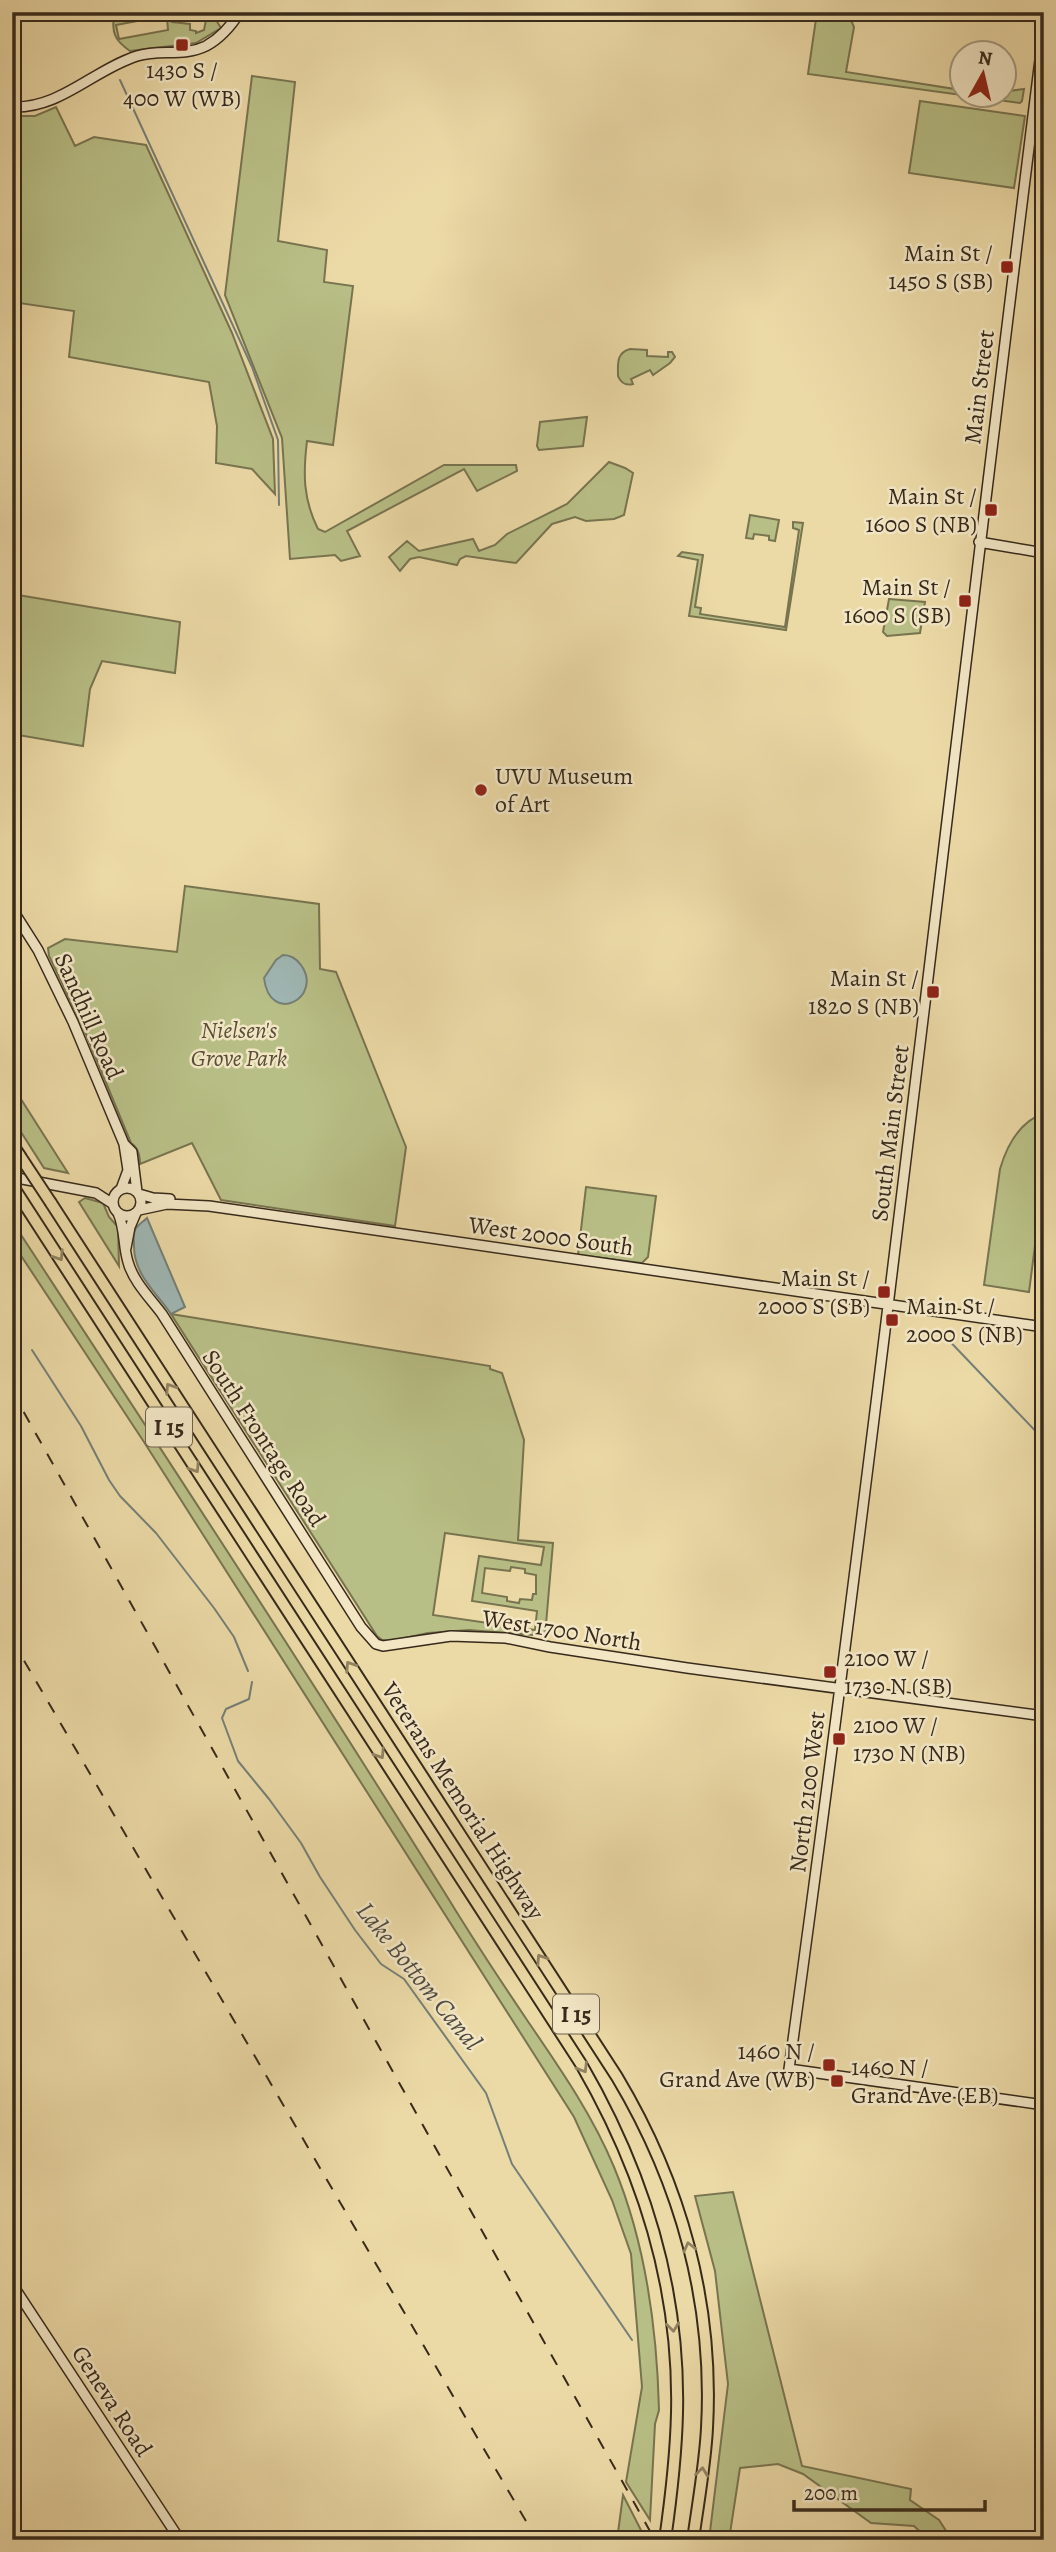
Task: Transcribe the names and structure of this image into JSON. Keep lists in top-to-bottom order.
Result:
{
  "streets": {
    "highway": ["I 15", "Veterans Memorial Highway"],
    "street": [
      "Main Street",
      "Sandhill Road",
      "South Main Street",
      "West 2000 South",
      "South Frontage Road",
      "West 1700 North",
      "North 2100 West",
      "Geneva Road"
    ]
  },
  "crossings": [
    ["Main Street", "South Main Street"],
    ["Sandhill Road", "West 2000 South"],
    ["Sandhill Road", "South Frontage Road"],
    ["South Main Street", "West 2000 South"],
    ["South Main Street", "North 2100 West"],
    ["West 2000 South", "South Frontage Road"],
    ["South Frontage Road", "West 1700 North"],
    ["West 1700 North", "North 2100 West"]
  ],
  "water": ["Lake Bottom Canal"],
  "parks": ["Nielsen's Grove Park"],
  "places": {
    "transit": [
      "1430 S / 400 W (WB)",
      "Main St / 1450 S (SB)",
      "Main St / 1600 S (NB)",
      "Main St / 1600 S (SB)",
      "Main St / 1820 S (NB)",
      "Main St / 2000 S (SB)",
      "Main St / 2000 S (NB)",
      "2100 W / 1730 N (SB)",
      "2100 W / 1730 N (NB)",
      "1460 N / Grand Ave (WB)",
      "1460 N / Grand Ave (EB)"
    ],
    "other": ["UVU Museum of Art"]
  },
  "scale_bar": "200 m",
  "north": "top"
}
